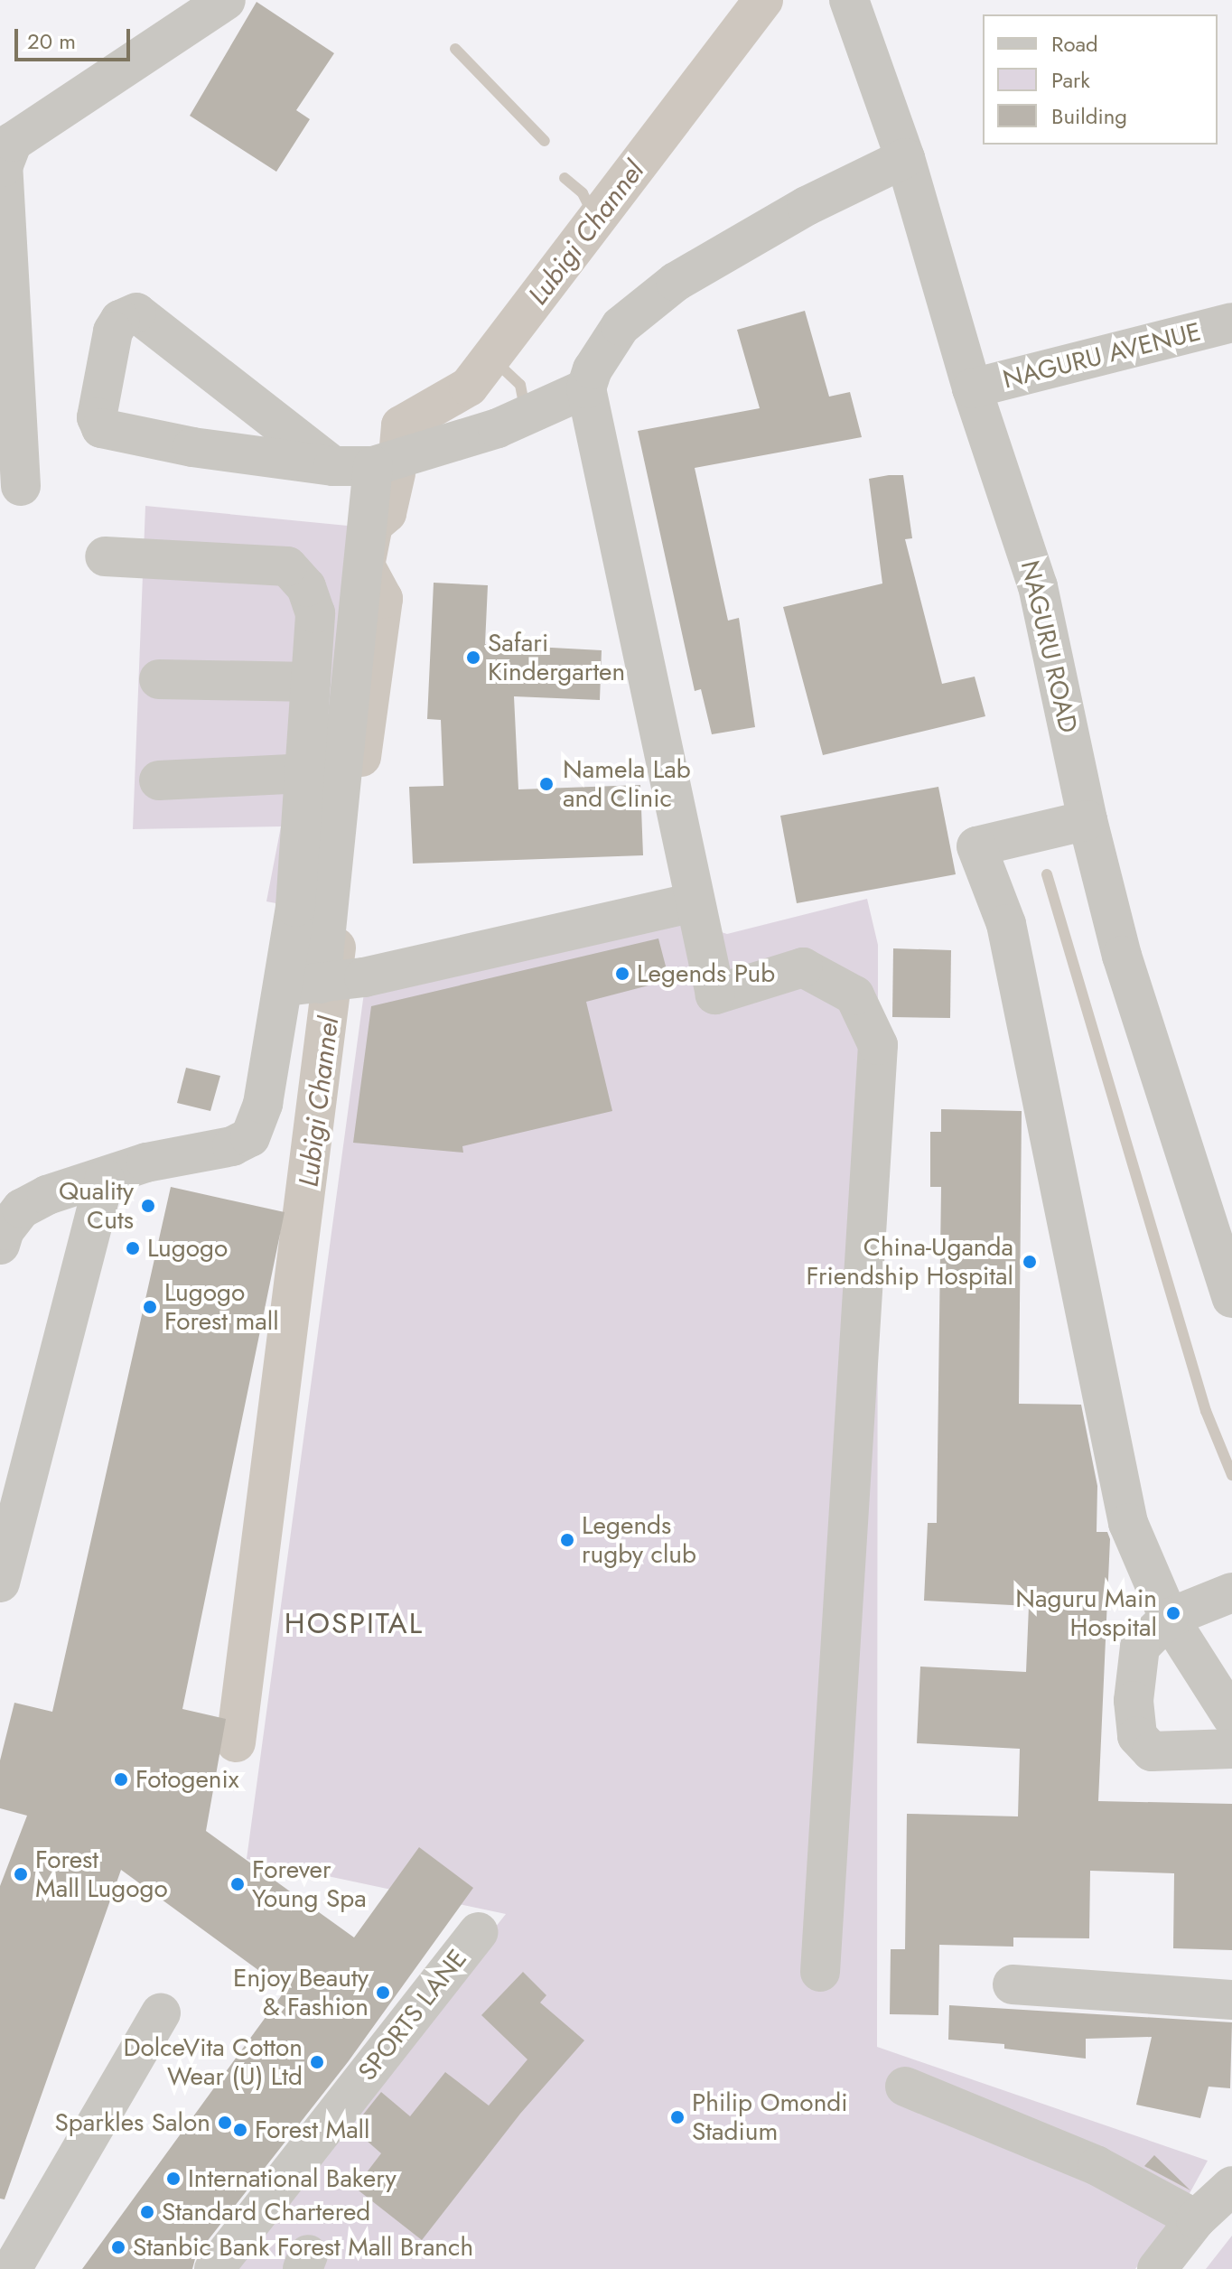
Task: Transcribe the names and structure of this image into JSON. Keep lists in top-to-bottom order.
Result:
{
  "streets": {
    "street": ["NAGURU AVENUE", "NAGURU ROAD", "SPORTS LANE"]
  },
  "crossings": [
    ["NAGURU AVENUE", "NAGURU ROAD"]
  ],
  "districts": ["HOSPITAL"],
  "water": ["Lubigi Channel"],
  "places": [
    "Safari Kindergarten",
    "Namela Lab and Clinic",
    "Legends Pub",
    "Quality Cuts",
    "Lugogo",
    "China-Uganda Friendship Hospital",
    "Lugogo Forest mall",
    "Legends rugby club",
    "Naguru Main Hospital",
    "Fotogenix",
    "Forest Mall Lugogo",
    "Forever Young Spa",
    "Enjoy Beauty & Fashion",
    "DolceVita Cotton Wear (U) Ltd",
    "Philip Omondi Stadium",
    "Sparkles Salon",
    "Forest Mall",
    "International Bakery",
    "Standard Chartered",
    "Stanbic Bank Forest Mall Branch"
  ],
  "legend": ["Road", "Park", "Building"],
  "scale_bar": "20 m"
}
